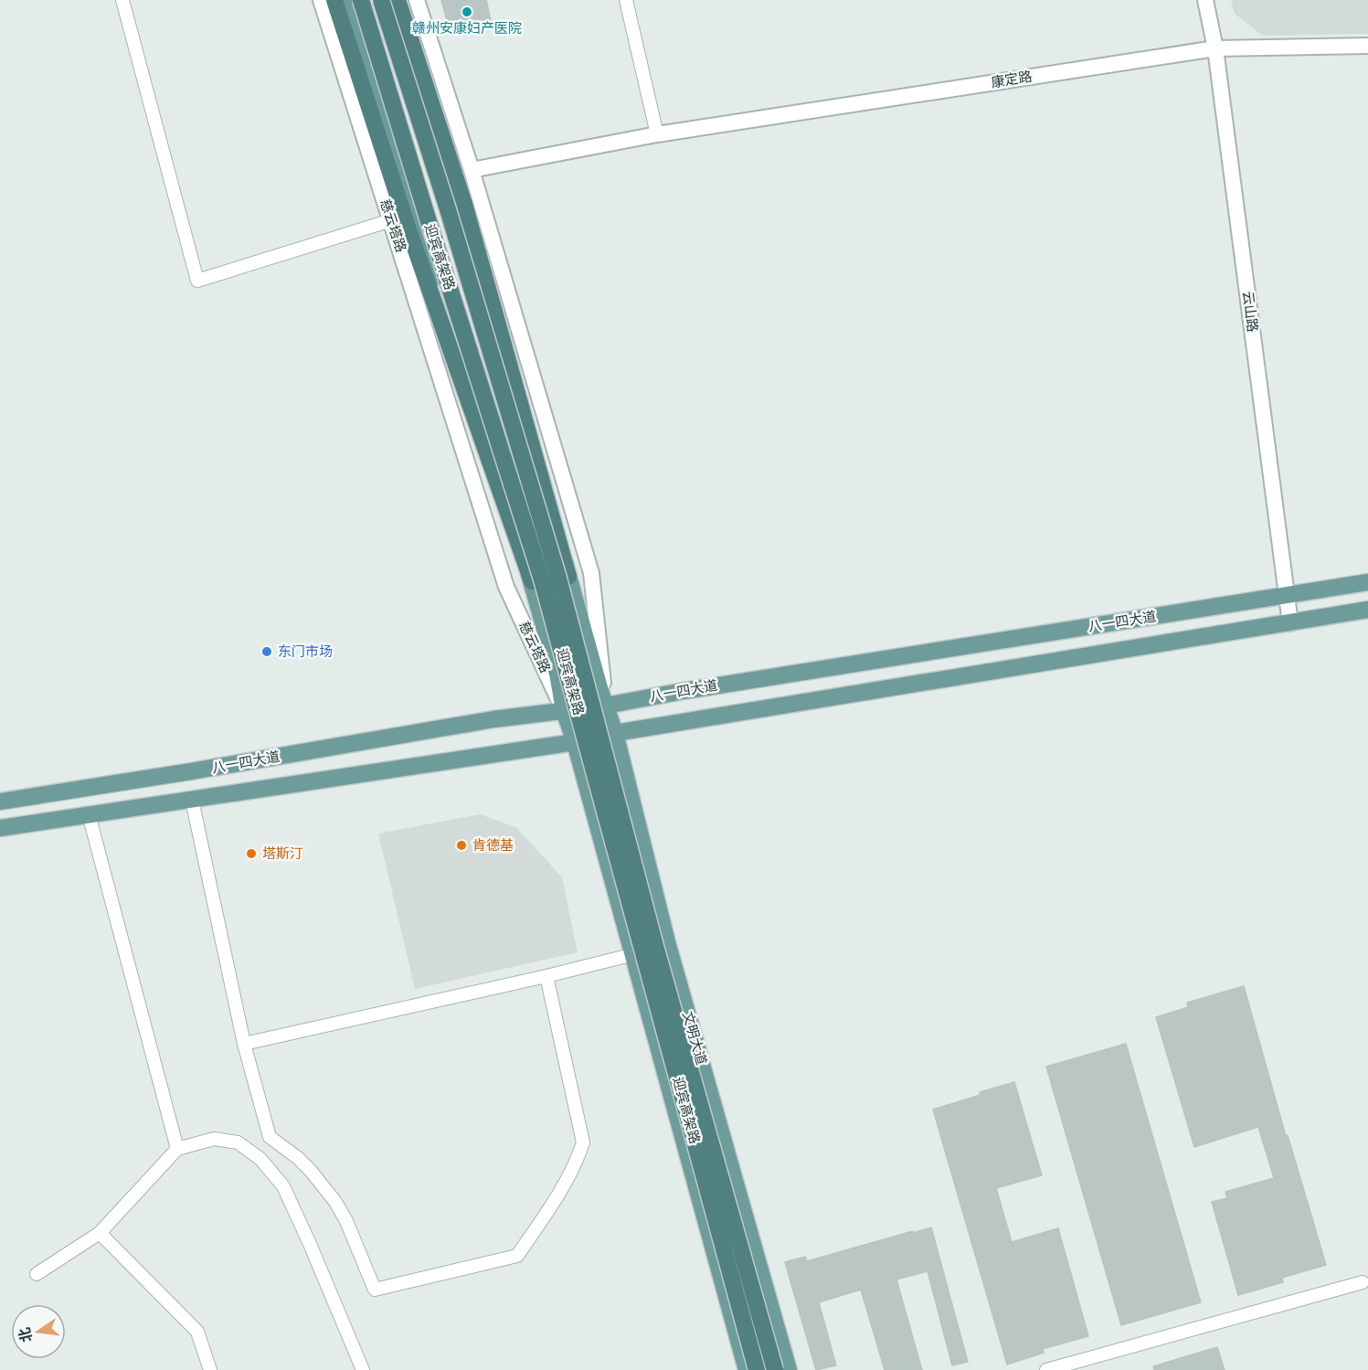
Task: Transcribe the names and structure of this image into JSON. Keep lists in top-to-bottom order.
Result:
{
  "streets": {
    "highway": ["迎宾高架路"],
    "main road": ["慈云塔路", "八一四大道", "文明大道"],
    "street": ["康定路", "云山路"]
  },
  "crossings": [
    ["康定路", "云山路"],
    ["慈云塔路", "八一四大道"],
    ["云山路", "八一四大道"],
    ["八一四大道", "文明大道"]
  ],
  "places": [
    "赣州安康妇产医院",
    "东门市场",
    "肯德基",
    "塔斯汀"
  ],
  "north": "left"
}
